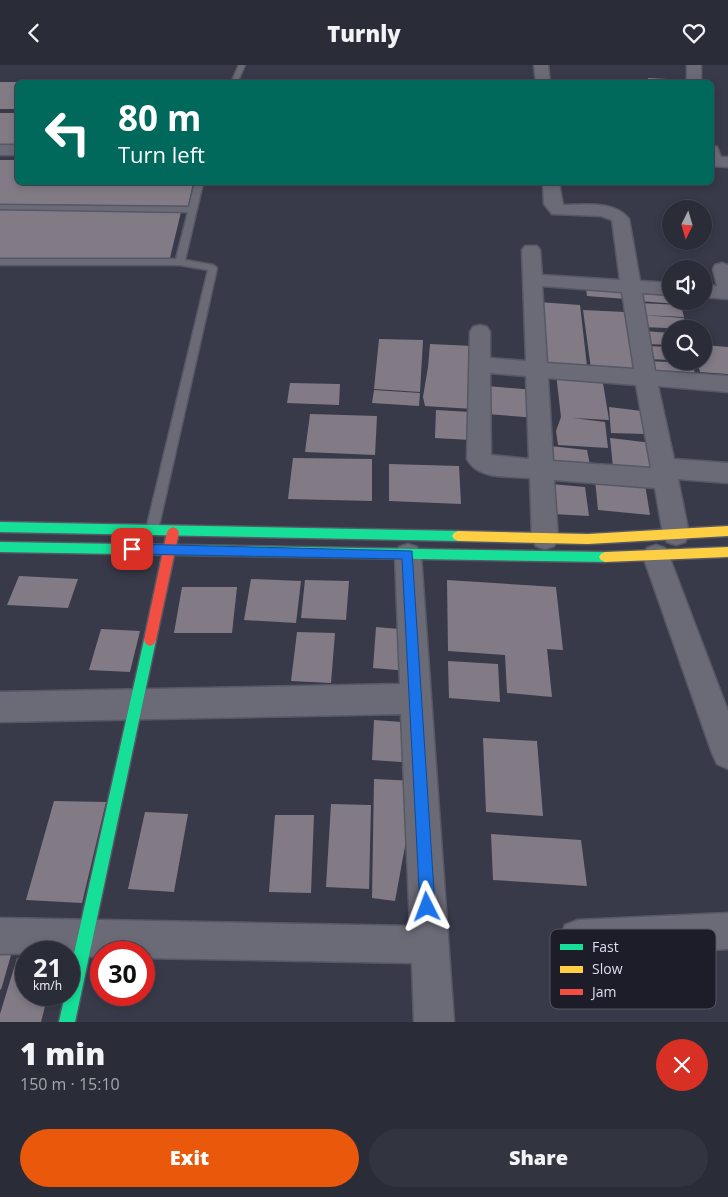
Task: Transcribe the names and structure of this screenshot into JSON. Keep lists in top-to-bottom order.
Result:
{
  "legend": ["Fast", "Slow", "Jam"],
  "north": "bottom",
  "page": {
    "header": "Turnly",
    "turn": ["80 m", "Turn left"],
    "speed": "21 km/h",
    "limit": "30",
    "heading": ["1 min", "150 m · 15:10"],
    "buttons": ["Exit", "Share"]
  }
}
